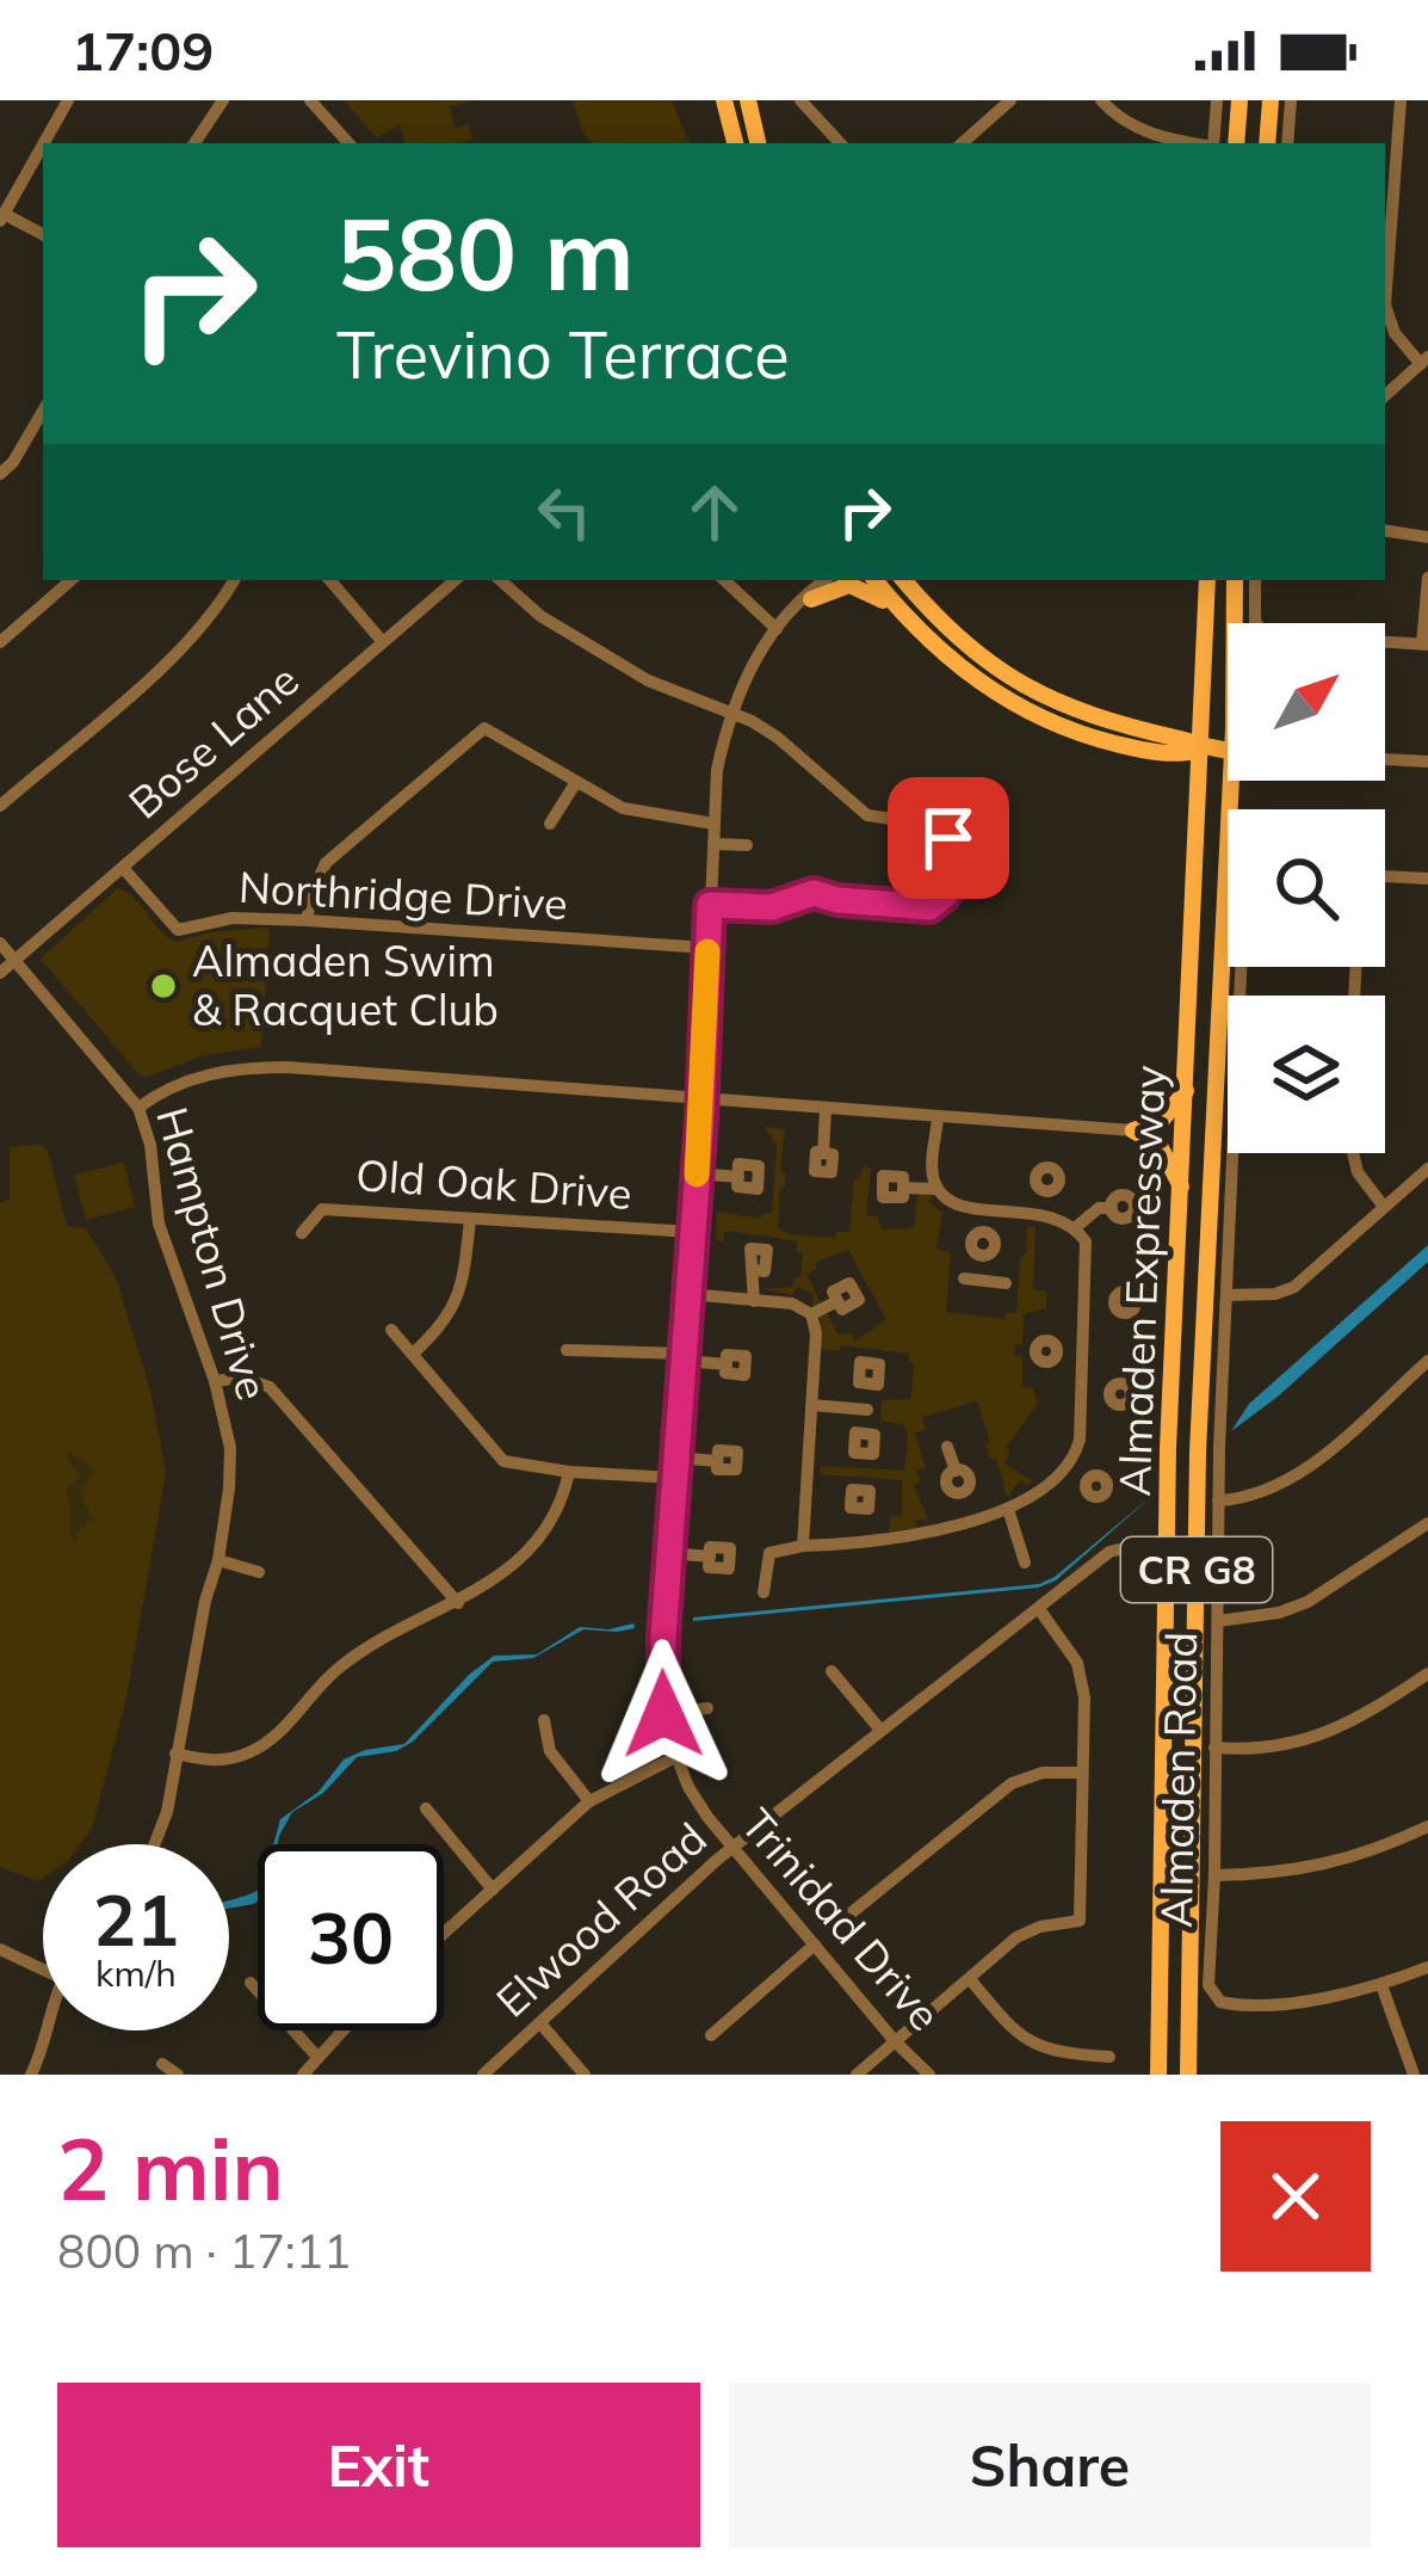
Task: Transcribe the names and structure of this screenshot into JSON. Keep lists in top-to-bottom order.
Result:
{
  "streets": {
    "main road": ["Almaden Expressway", "CR G8"],
    "street": [
      "Bose Lane",
      "Northridge Drive",
      "Old Oak Drive",
      "Hampton Drive",
      "Almaden Road",
      "Elwood Road",
      "Trinidad Drive"
    ]
  },
  "crossings": [
    ["Bose Lane", "Northridge Drive"],
    ["Bose Lane", "Hampton Drive"],
    ["Northridge Drive", "Trinidad Drive"],
    ["Old Oak Drive", "Trinidad Drive"],
    ["Elwood Road", "Trinidad Drive"]
  ],
  "places": ["Almaden Swim & Racquet Club"],
  "north": "top right",
  "page": {
    "status": "17:09",
    "turn": ["580 m", "Trevino Terrace"],
    "speed": "21 km/h",
    "limit": "30",
    "heading": ["2 min", "800 m · 17:11"],
    "buttons": ["Exit", "Share"]
  }
}
